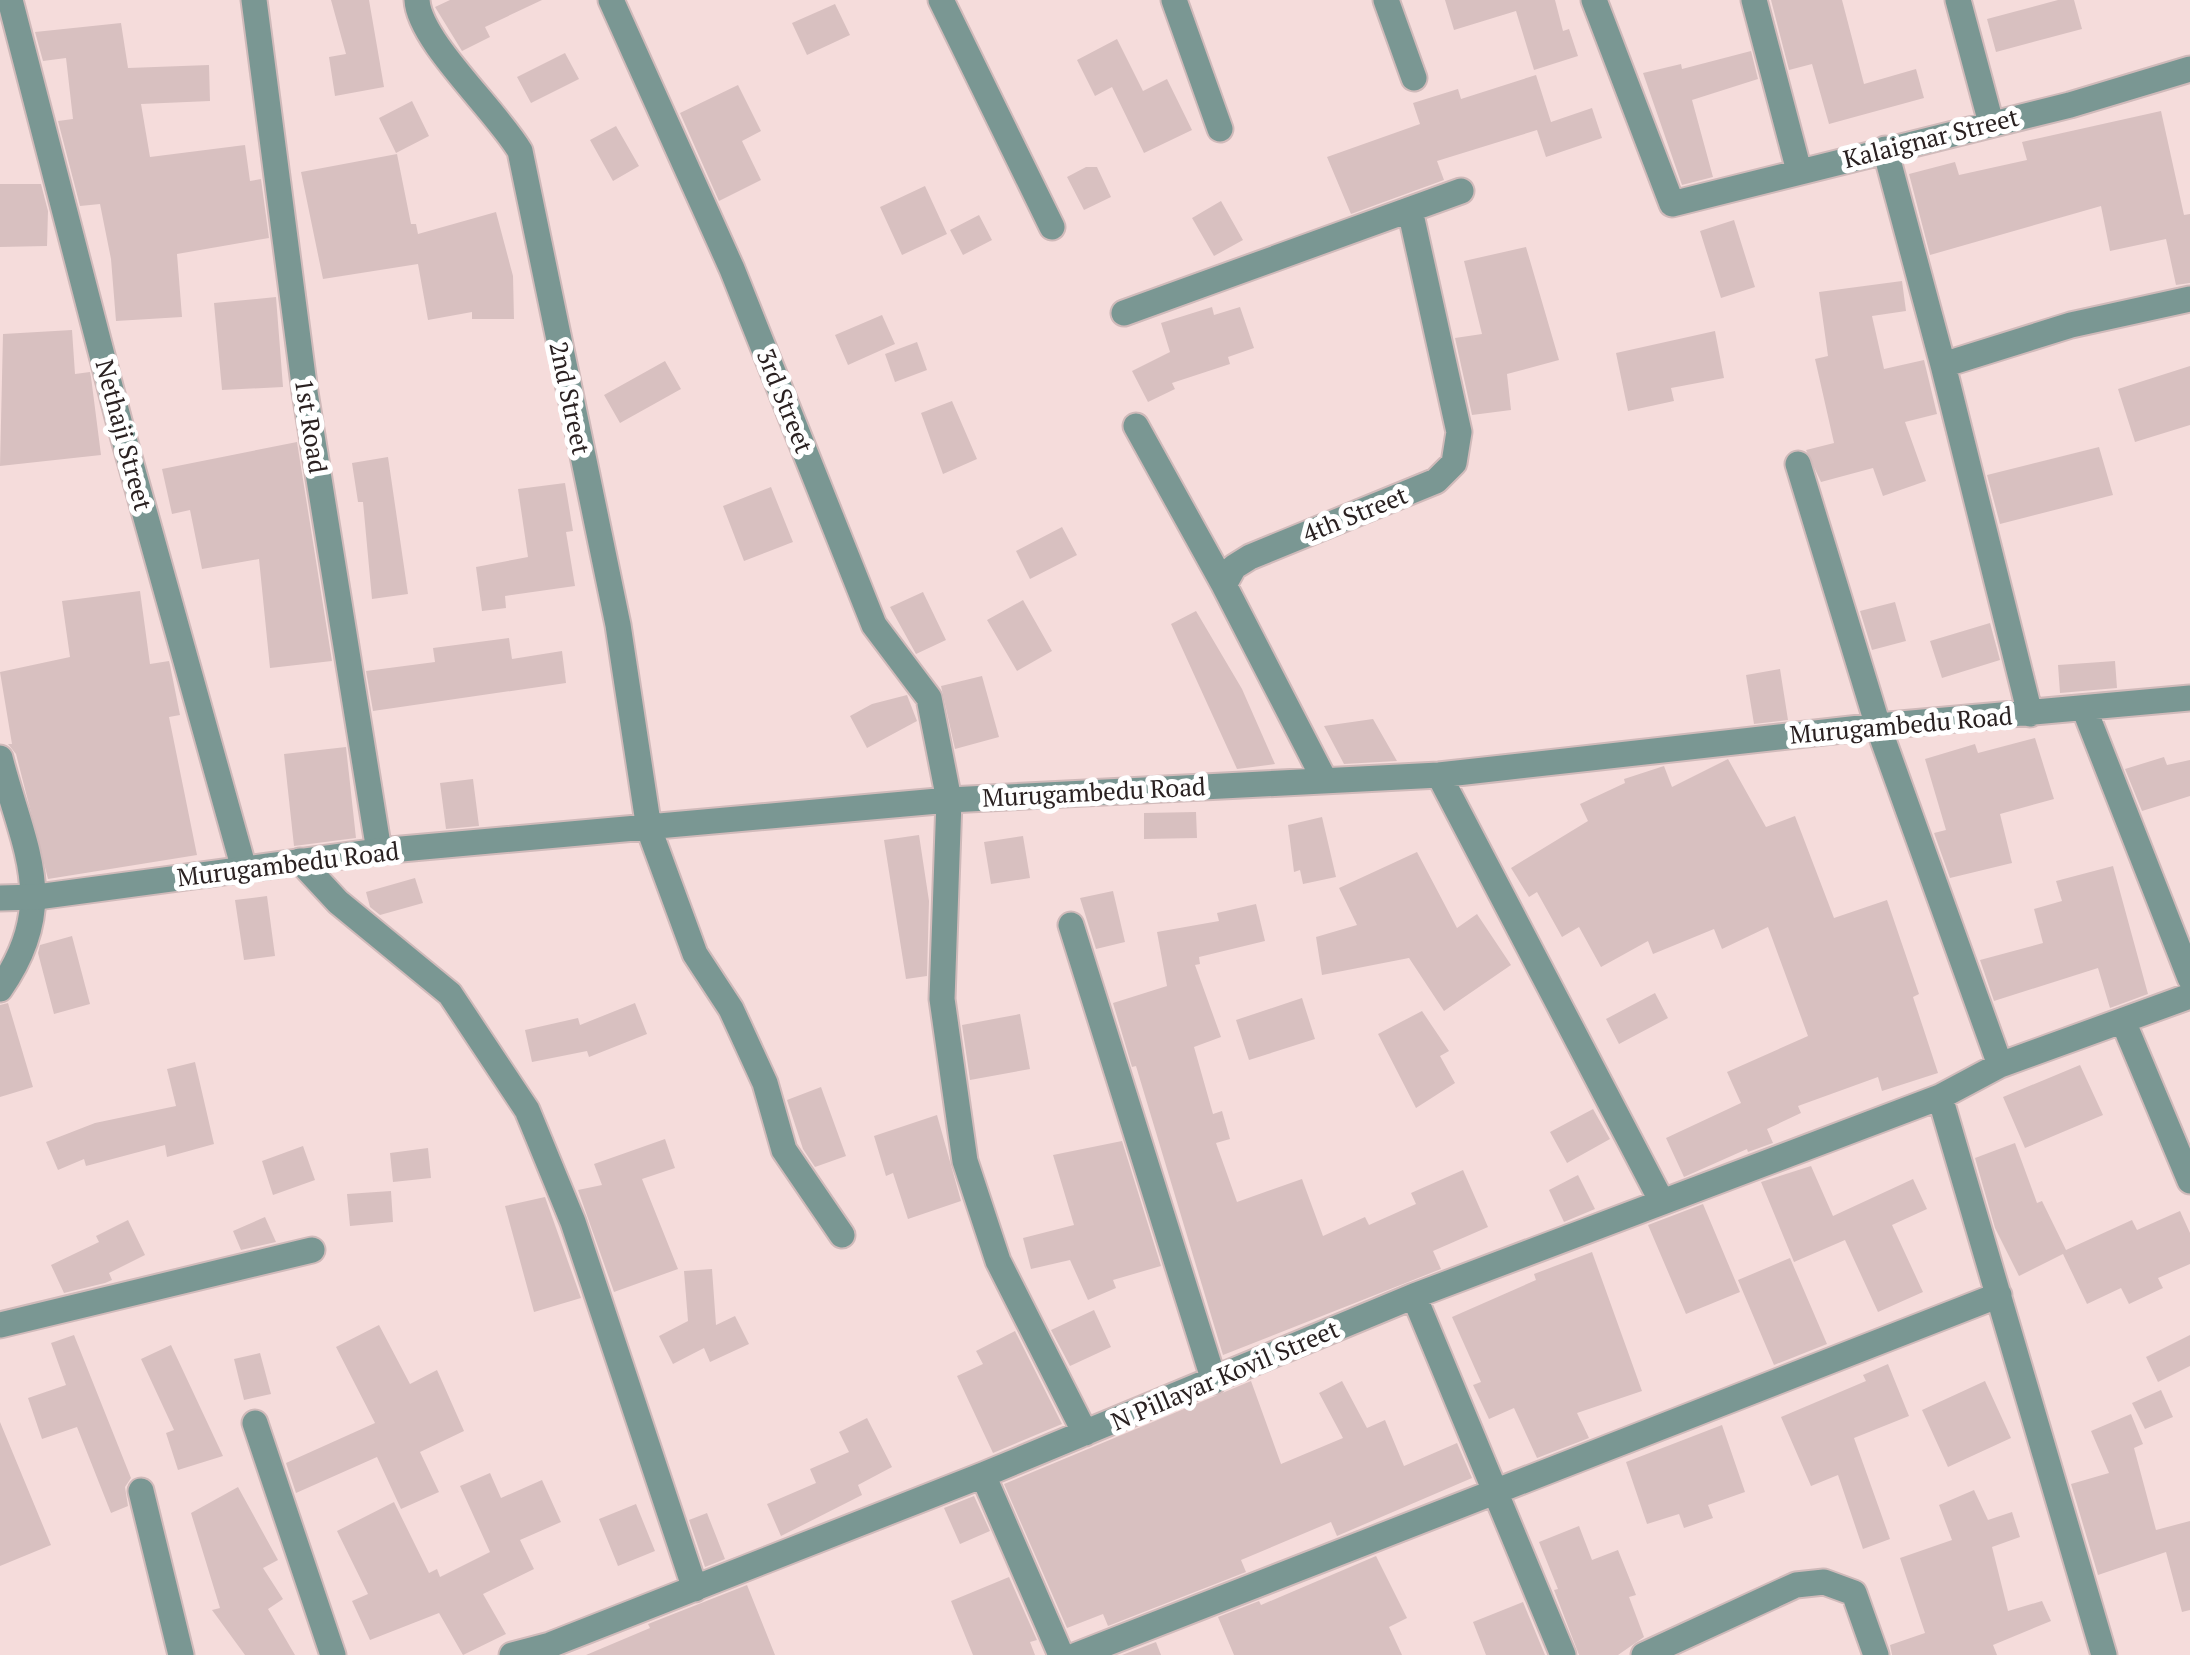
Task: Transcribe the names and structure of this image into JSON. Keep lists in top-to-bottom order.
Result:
{
  "streets": {
    "street": [
      "Kalaignar Street",
      "2nd Street",
      "3rd Street",
      "1st Road",
      "Nethaji Street",
      "4th Street",
      "Murugambedu Road",
      "N Pillayar Kovil Street"
    ]
  },
  "crossings": [
    ["2nd Street", "Murugambedu Road"],
    ["3rd Street", "Murugambedu Road"],
    ["3rd Street", "N Pillayar Kovil Street"],
    ["1st Road", "Murugambedu Road"],
    ["Nethaji Street", "Murugambedu Road"]
  ]
}
